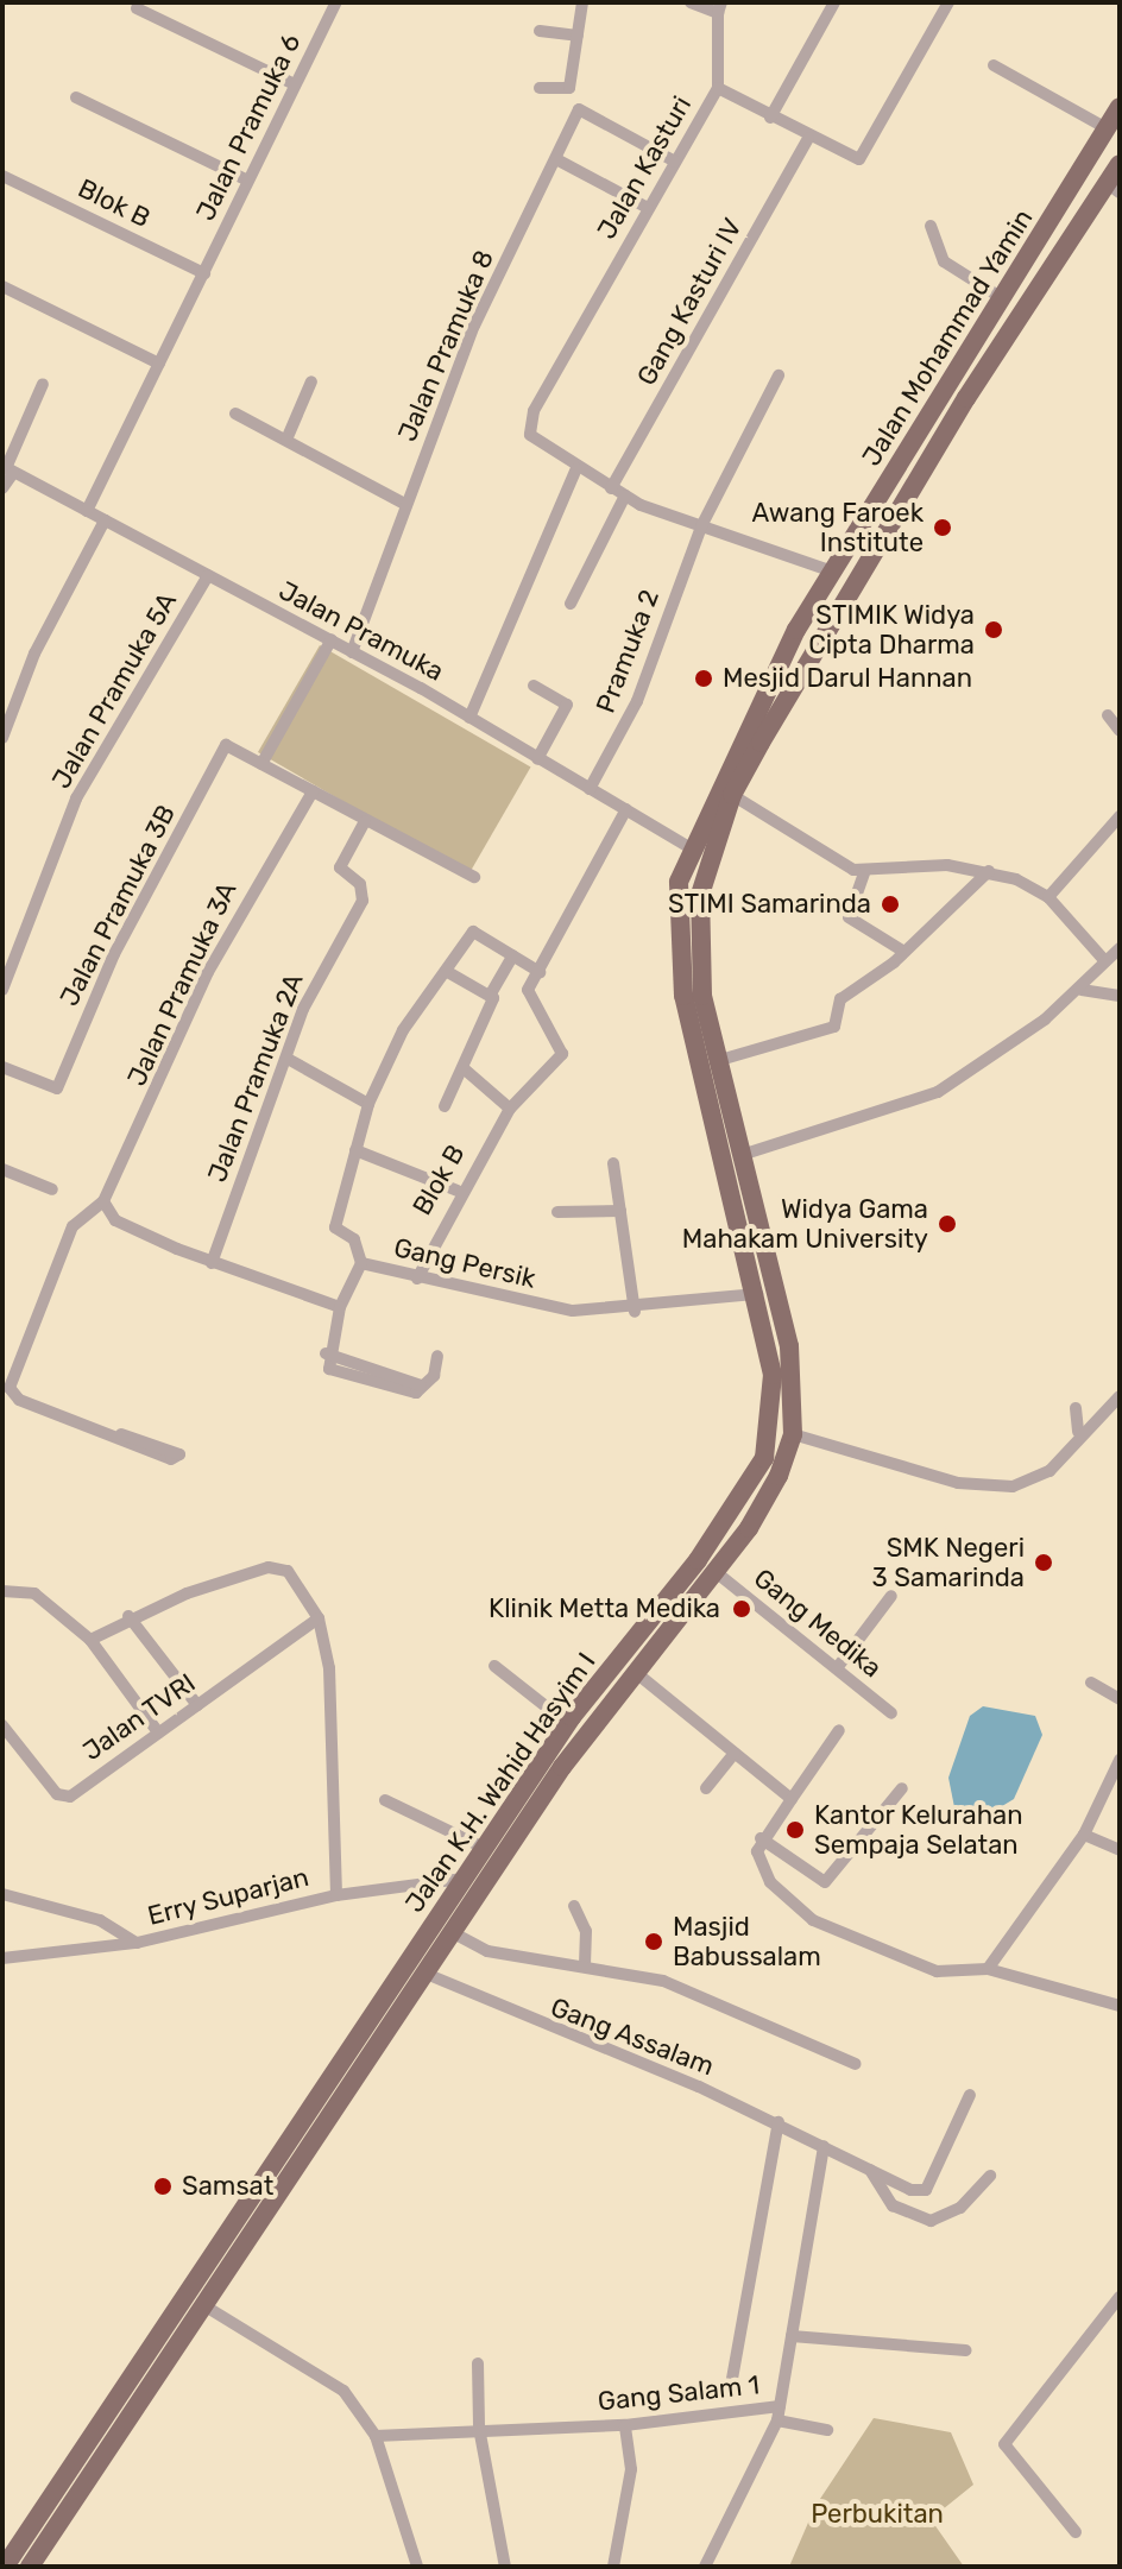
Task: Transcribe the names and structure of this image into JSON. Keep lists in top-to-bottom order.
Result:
{
  "streets": {
    "main road": ["Jalan Mohammad Yamin", "Jalan K.H. Wahid Hasyim I"],
    "street": [
      "Jalan Pramuka 6",
      "Jalan Kasturi",
      "Blok B",
      "Gang Kasturi IV",
      "Jalan Pramuka 8",
      "Jalan Pramuka",
      "Pramuka 2",
      "Jalan Pramuka 5A",
      "Jalan Pramuka 3B",
      "Jalan Pramuka 3A",
      "Jalan Pramuka 2A",
      "Gang Persik",
      "Gang Medika",
      "Jalan TVRI",
      "Erry Suparjan",
      "Gang Assalam",
      "Gang Salam 1"
    ]
  },
  "crossings": [
    ["Jalan Pramuka 6", "Blok B"],
    ["Jalan Pramuka 6", "Jalan Pramuka"],
    ["Blok B", "Gang Persik"],
    ["Jalan Mohammad Yamin", "Jalan Pramuka"],
    ["Jalan Mohammad Yamin", "Jalan K.H. Wahid Hasyim I"],
    ["Jalan Pramuka 8", "Jalan Pramuka"],
    ["Jalan Pramuka", "Pramuka 2"],
    ["Jalan Pramuka", "Jalan Pramuka 5A"],
    ["Jalan Pramuka", "Jalan K.H. Wahid Hasyim I"],
    ["Gang Persik", "Jalan K.H. Wahid Hasyim I"],
    ["Gang Medika", "Jalan K.H. Wahid Hasyim I"],
    ["Jalan K.H. Wahid Hasyim I", "Erry Suparjan"],
    ["Jalan K.H. Wahid Hasyim I", "Gang Assalam"],
    ["Gang Assalam", "Gang Salam 1"]
  ],
  "parks": ["Perbukitan"],
  "places": [
    "Awang Faroek Institute",
    "STIMIK Widya Cipta Dharma",
    "Mesjid Darul Hannan",
    "STIMI Samarinda",
    "Widya Gama Mahakam University",
    "SMK Negeri 3 Samarinda",
    "Klinik Metta Medika",
    "Kantor Kelurahan Sempaja Selatan",
    "Masjid Babussalam",
    "Samsat"
  ]
}
